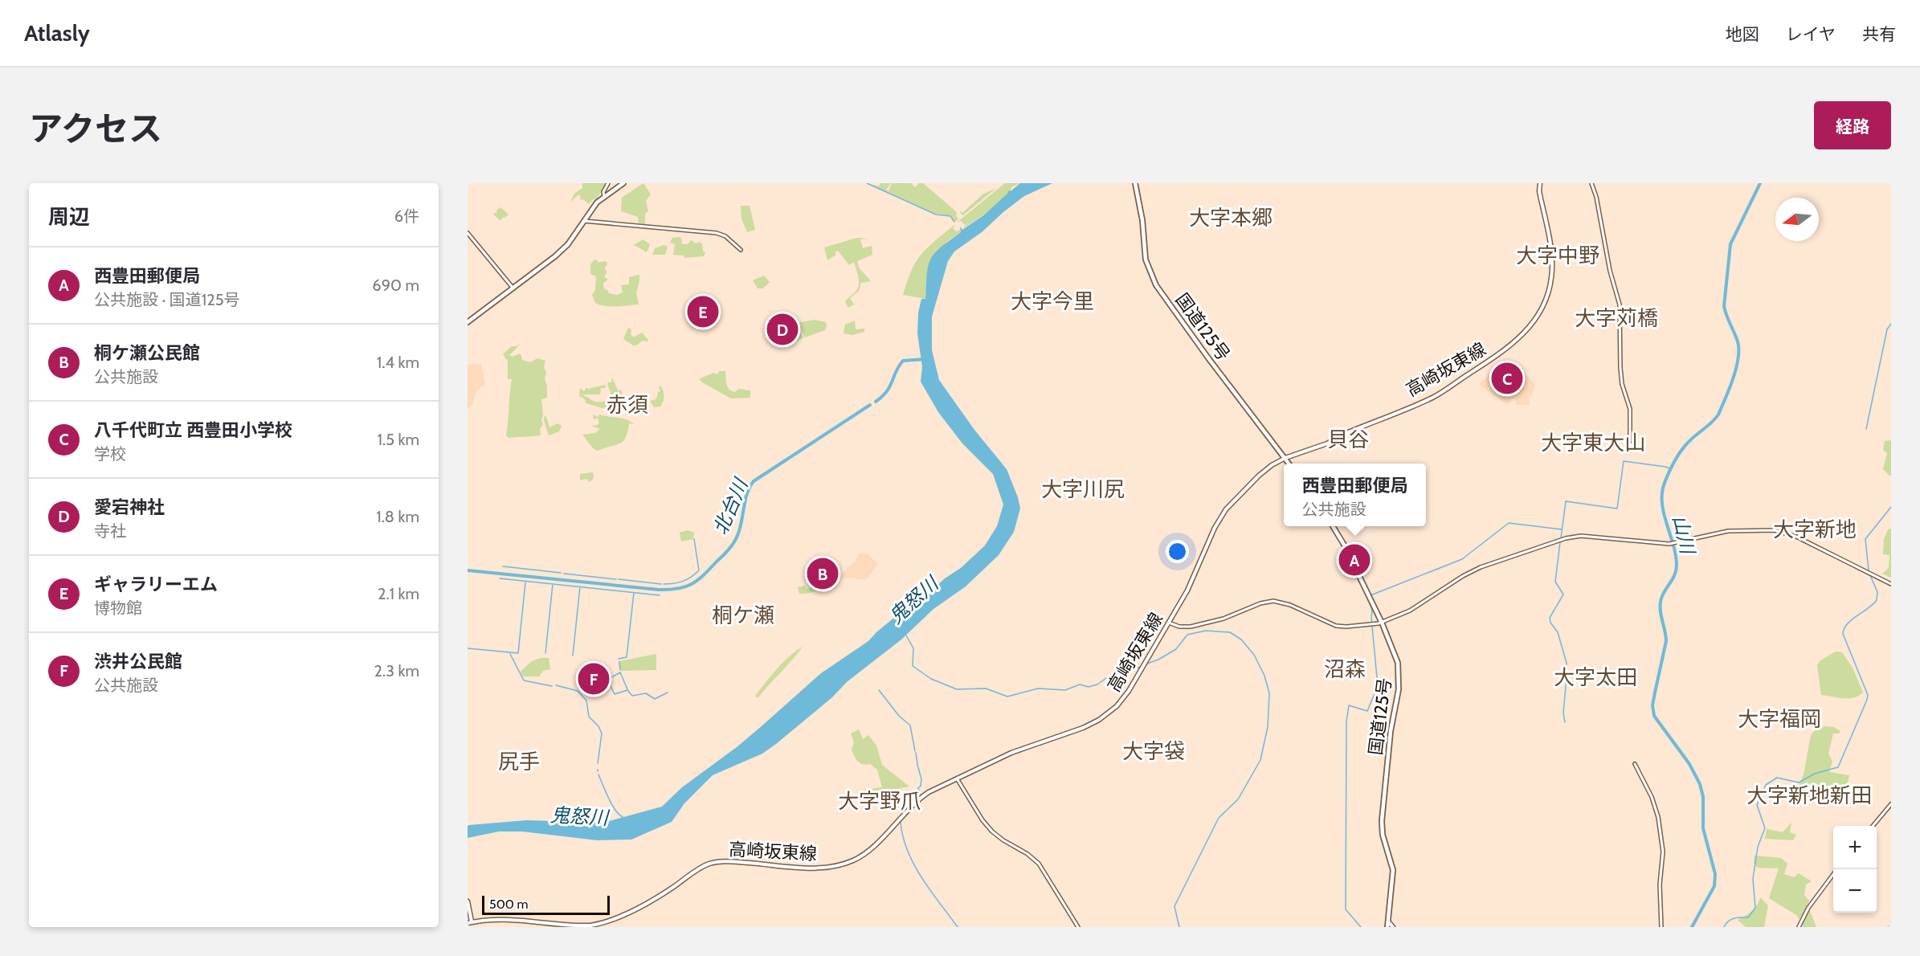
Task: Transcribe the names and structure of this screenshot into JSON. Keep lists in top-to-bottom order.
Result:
{
  "streets": {
    "main road": ["国道125号", "高崎坂東線"]
  },
  "crossings": [
    ["国道125号", "高崎坂東線"]
  ],
  "districts": [
    "大字本郷",
    "大字中野",
    "大字今里",
    "大字苅橋",
    "赤須",
    "貝谷",
    "大字東大山",
    "大字川尻",
    "大字新地",
    "桐ケ瀬",
    "沼森",
    "大字太田",
    "大字福岡",
    "大字袋",
    "尻手",
    "大字新地新田",
    "大字野爪"
  ],
  "water": ["北台川", "山川", "鬼怒川"],
  "scale_bar": "500 m",
  "north": "left",
  "page": {
    "header": "Atlasly",
    "nav": ["地図", "レイヤ", "共有"],
    "title": "アクセス",
    "buttons": "経路",
    "heading": ["周辺", "6件"],
    "list": [
      {
        "mark": "A",
        "name": "西豊田郵便局",
        "note": "公共施設 · 国道125号",
        "value": "690 m"
      },
      {
        "mark": "B",
        "name": "桐ケ瀬公民館",
        "note": "公共施設",
        "value": "1.4 km"
      },
      {
        "mark": "C",
        "name": "八千代町立 西豊田小学校",
        "note": "学校",
        "value": "1.5 km"
      },
      {
        "mark": "D",
        "name": "愛宕神社",
        "note": "寺社",
        "value": "1.8 km"
      },
      {
        "mark": "E",
        "name": "ギャラリーエム",
        "note": "博物館",
        "value": "2.1 km"
      },
      {
        "mark": "F",
        "name": "渋井公民館",
        "note": "公共施設",
        "value": "2.3 km"
      }
    ],
    "pins": [
      "E",
      "D",
      "C",
      "A",
      "B",
      "F"
    ],
    "popup": ["西豊田郵便局", "公共施設"],
    "map_buttons": ["+", "−"],
    "scale": "500 m"
  }
}
